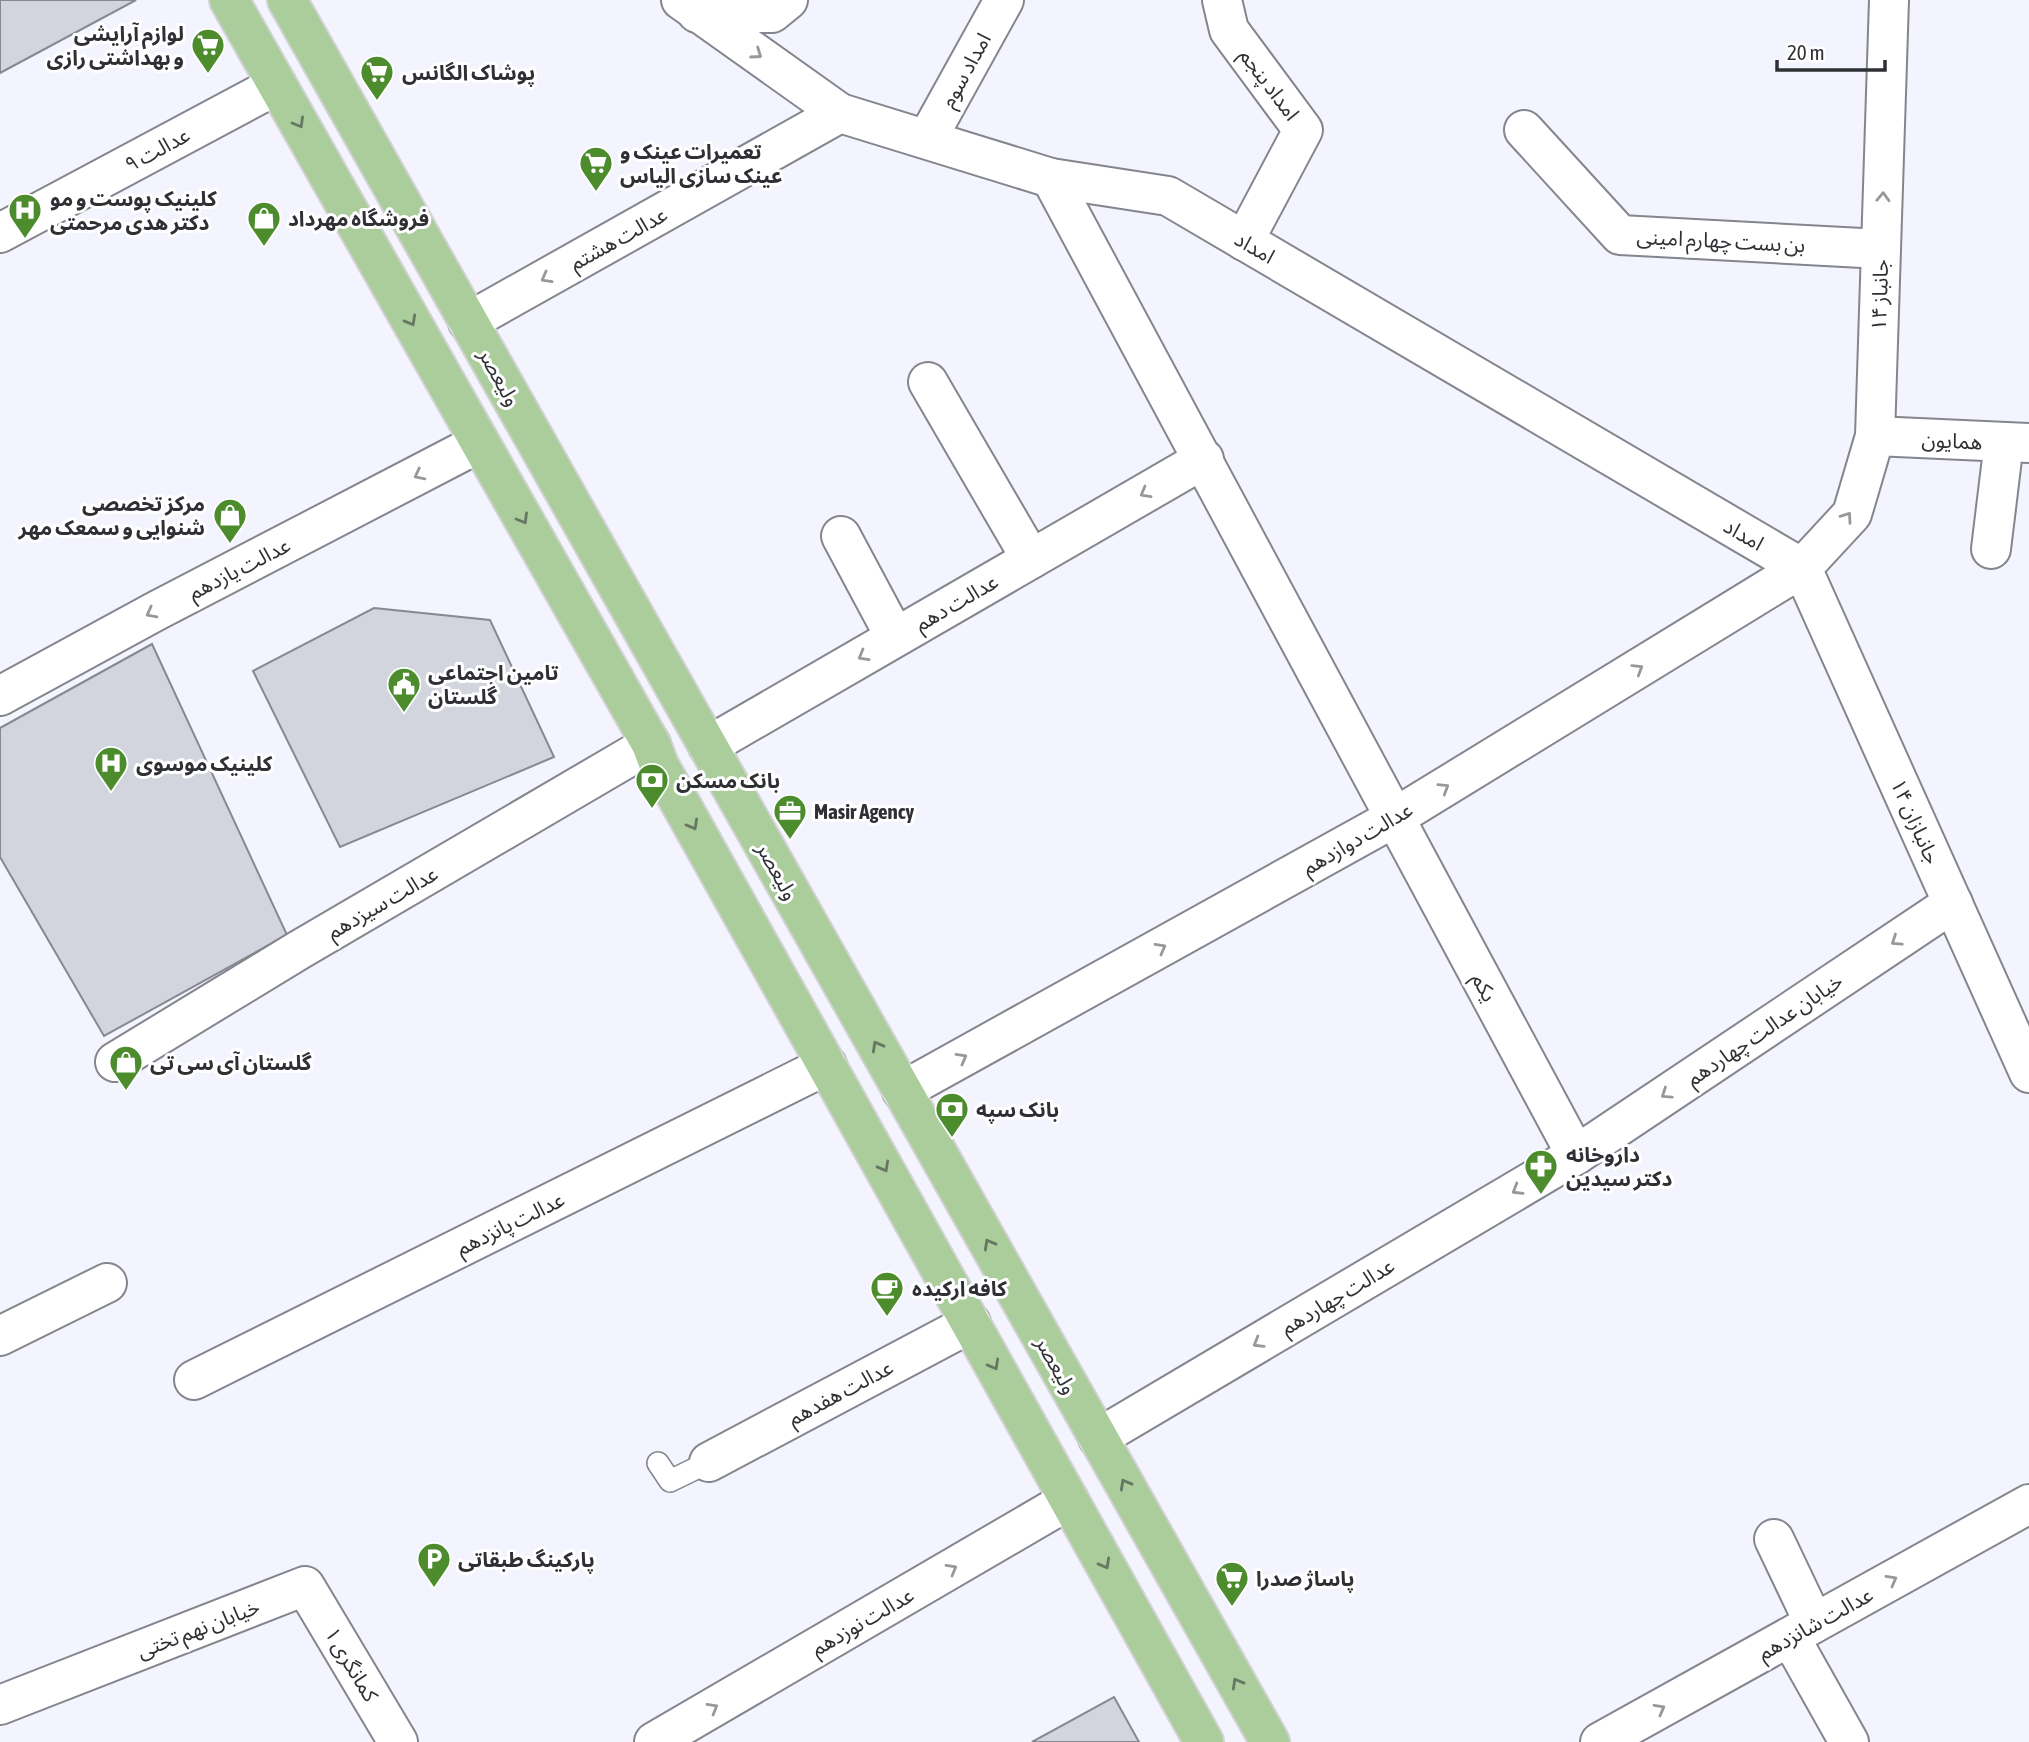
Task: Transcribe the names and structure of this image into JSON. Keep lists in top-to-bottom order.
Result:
{
  "streets": {
    "main road": ["ولیعصر"],
    "street": [
      "امداد سوم",
      "امداد پنجم",
      "عدالت ۹",
      "عدالت هشتم",
      "بن بست چهارم امینی",
      "امداد",
      "جانباز ۱۴",
      "همایون",
      "عدالت یازدهم",
      "عدالت دهم",
      "جانبازان ۱۴",
      "عدالت دوازدهم",
      "عدالت سیزدهم",
      "یکم",
      "خیابان عدالت چهاردهم",
      "عدالت پانزدهم",
      "عدالت چهاردهم",
      "عدالت هفدهم",
      "عدالت نوزدهم",
      "عدالت شانزدهم",
      "خیابان نهم تختی",
      "۱ کمانگری"
    ]
  },
  "crossings": [
    ["امداد سوم", "امداد"],
    ["امداد پنجم", "امداد"],
    ["عدالت هشتم", "امداد"],
    ["عدالت هشتم", "ولیعصر"],
    ["بن بست چهارم امینی", "جانباز ۱۴"],
    ["امداد", "جانباز ۱۴"],
    ["امداد", "جانبازان ۱۴"],
    ["امداد", "عدالت دوازدهم"],
    ["امداد", "یکم"],
    ["جانباز ۱۴", "همایون"],
    ["جانباز ۱۴", "جانبازان ۱۴"],
    ["جانباز ۱۴", "عدالت دوازدهم"],
    ["ولیعصر", "عدالت دهم"],
    ["ولیعصر", "عدالت دوازدهم"],
    ["ولیعصر", "عدالت چهاردهم"],
    ["عدالت دهم", "یکم"],
    ["جانبازان ۱۴", "عدالت دوازدهم"],
    ["جانبازان ۱۴", "خیابان عدالت چهاردهم"],
    ["عدالت دوازدهم", "یکم"],
    ["یکم", "خیابان عدالت چهاردهم"],
    ["یکم", "عدالت چهاردهم"],
    ["خیابان عدالت چهاردهم", "عدالت چهاردهم"],
    ["خیابان نهم تختی", "۱ کمانگری"]
  ],
  "one_way": [
    "عدالت هشتم",
    "جانباز ۱۴",
    "عدالت یازدهم",
    "عدالت دهم",
    "عدالت دوازدهم",
    "خیابان عدالت چهاردهم",
    "عدالت چهاردهم",
    "عدالت نوزدهم",
    "عدالت شانزدهم"
  ],
  "places": {
    "supermarket": [
      "لوازم آرایشی و بهداشتی رازی",
      "پوشاک الگانس",
      "تعمیرات عینک و عینک سازی الیاس",
      "پاساژ صدرا"
    ],
    "hospital": ["کلینیک پوست و مو دکتر هدی مرحمتی", "کلینیک موسوی"],
    "shop": ["فروشگاه مهرداد", "مرکز تخصصی شنوایی و سمعک مهر", "گلستان آی سی تی"],
    "public building": ["تامین اجتماعی گلستان"],
    "bank": ["بانک مسکن", "بانک سپه"],
    "office": ["Masir Agency"],
    "pharmacy": ["داروخانه دکتر سیدین"],
    "cafe": ["کافه ارکیده"],
    "parking": ["پارکینگ طبقاتی"]
  },
  "scale_bar": "20 m"
}
